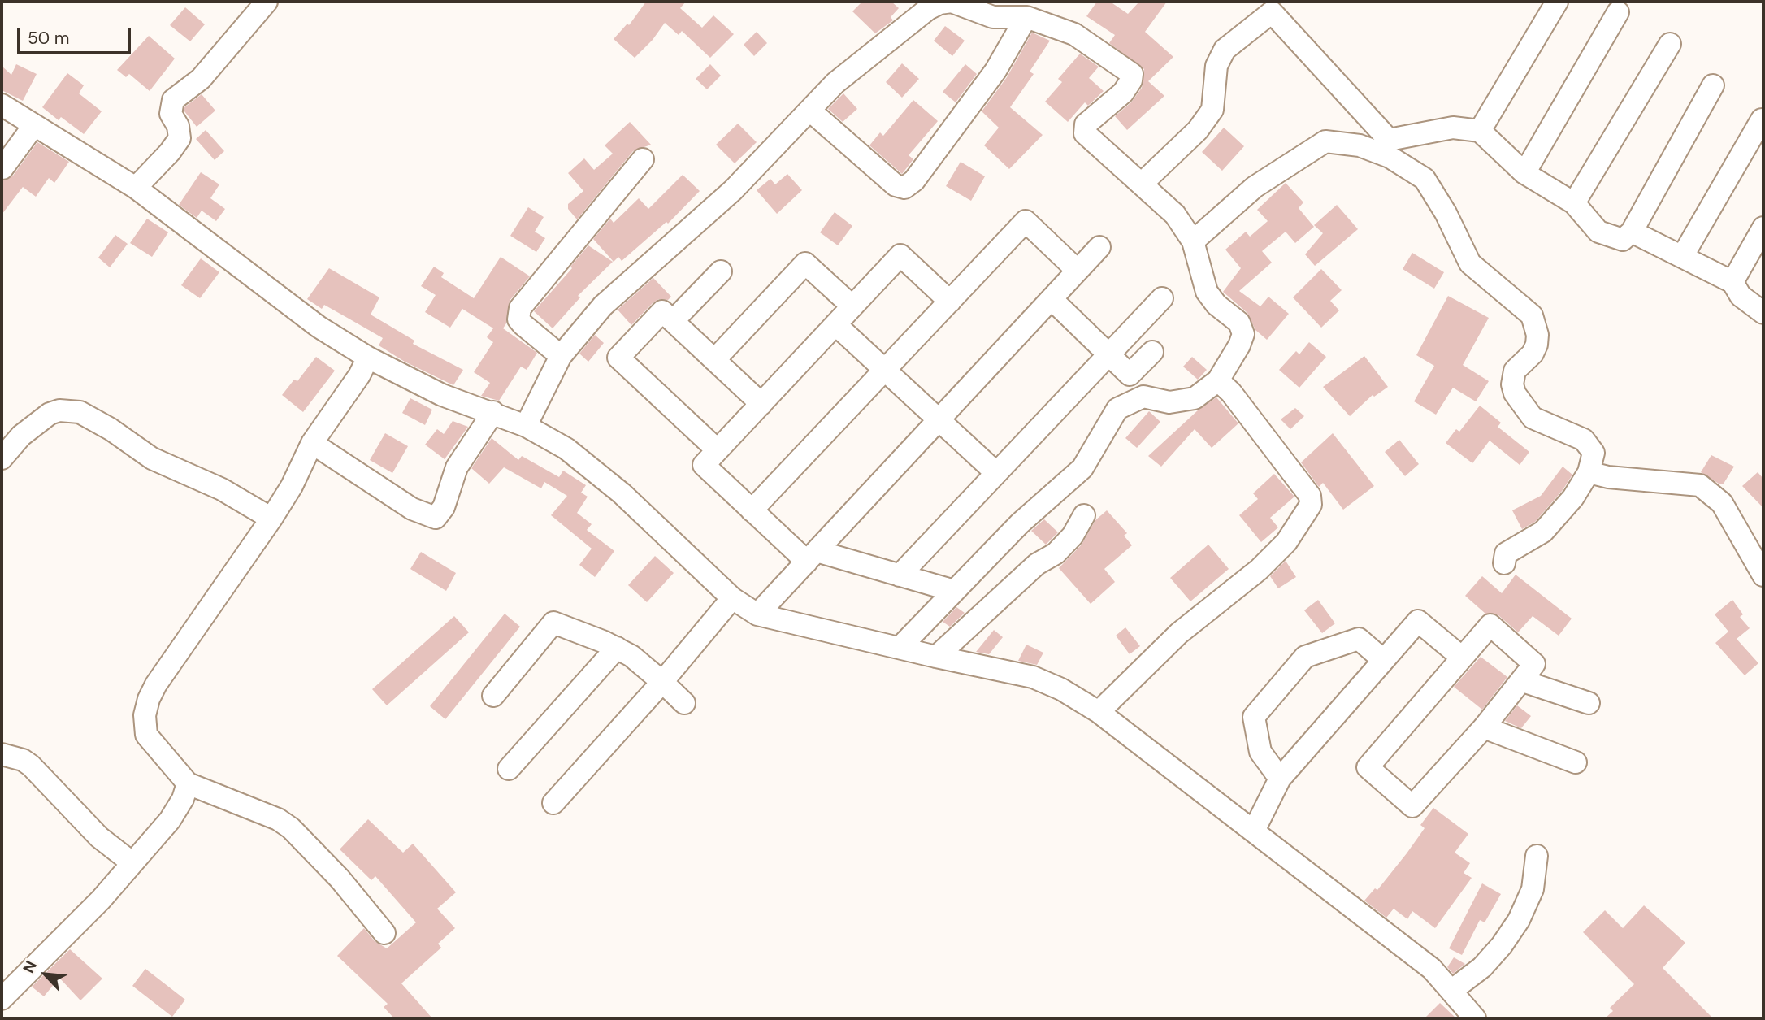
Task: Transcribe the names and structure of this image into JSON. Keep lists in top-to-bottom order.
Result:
{
  "scale_bar": "50 m",
  "north": "top left"
}
